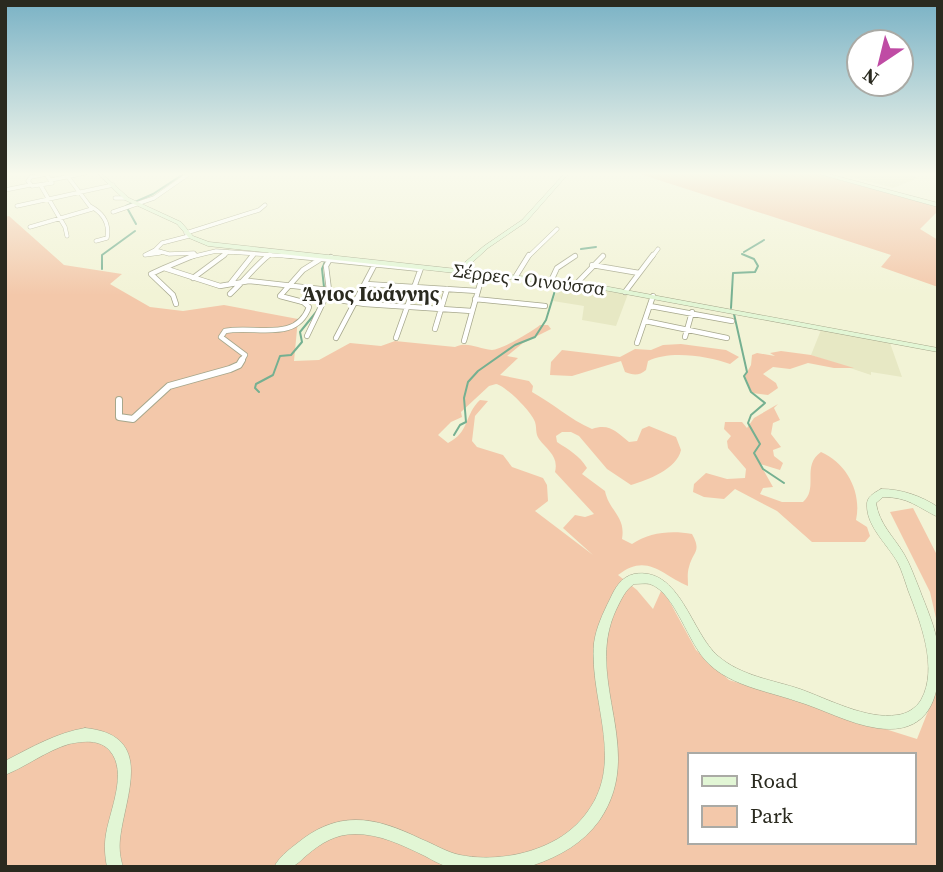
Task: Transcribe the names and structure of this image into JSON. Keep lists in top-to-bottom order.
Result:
{
  "streets": {
    "street": ["Σέρρες - Οινούσσα"]
  },
  "districts": ["Άγιος Ιωάννης"],
  "legend": ["Road", "Park"],
  "north": "bottom left"
}
